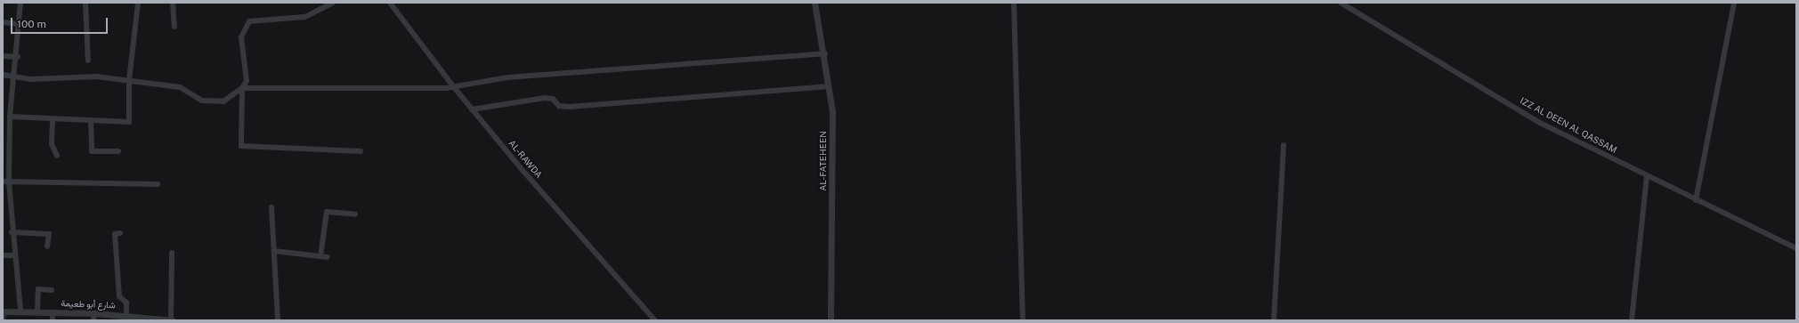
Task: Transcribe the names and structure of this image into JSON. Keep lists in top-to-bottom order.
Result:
{
  "streets": {
    "street": [
      "IZZ AL DEEN AL QASSAM",
      "AL-RAWDA",
      "AL-FATEHEEN",
      "شارع أبو طعيمة"
    ]
  },
  "scale_bar": "100 m"
}
